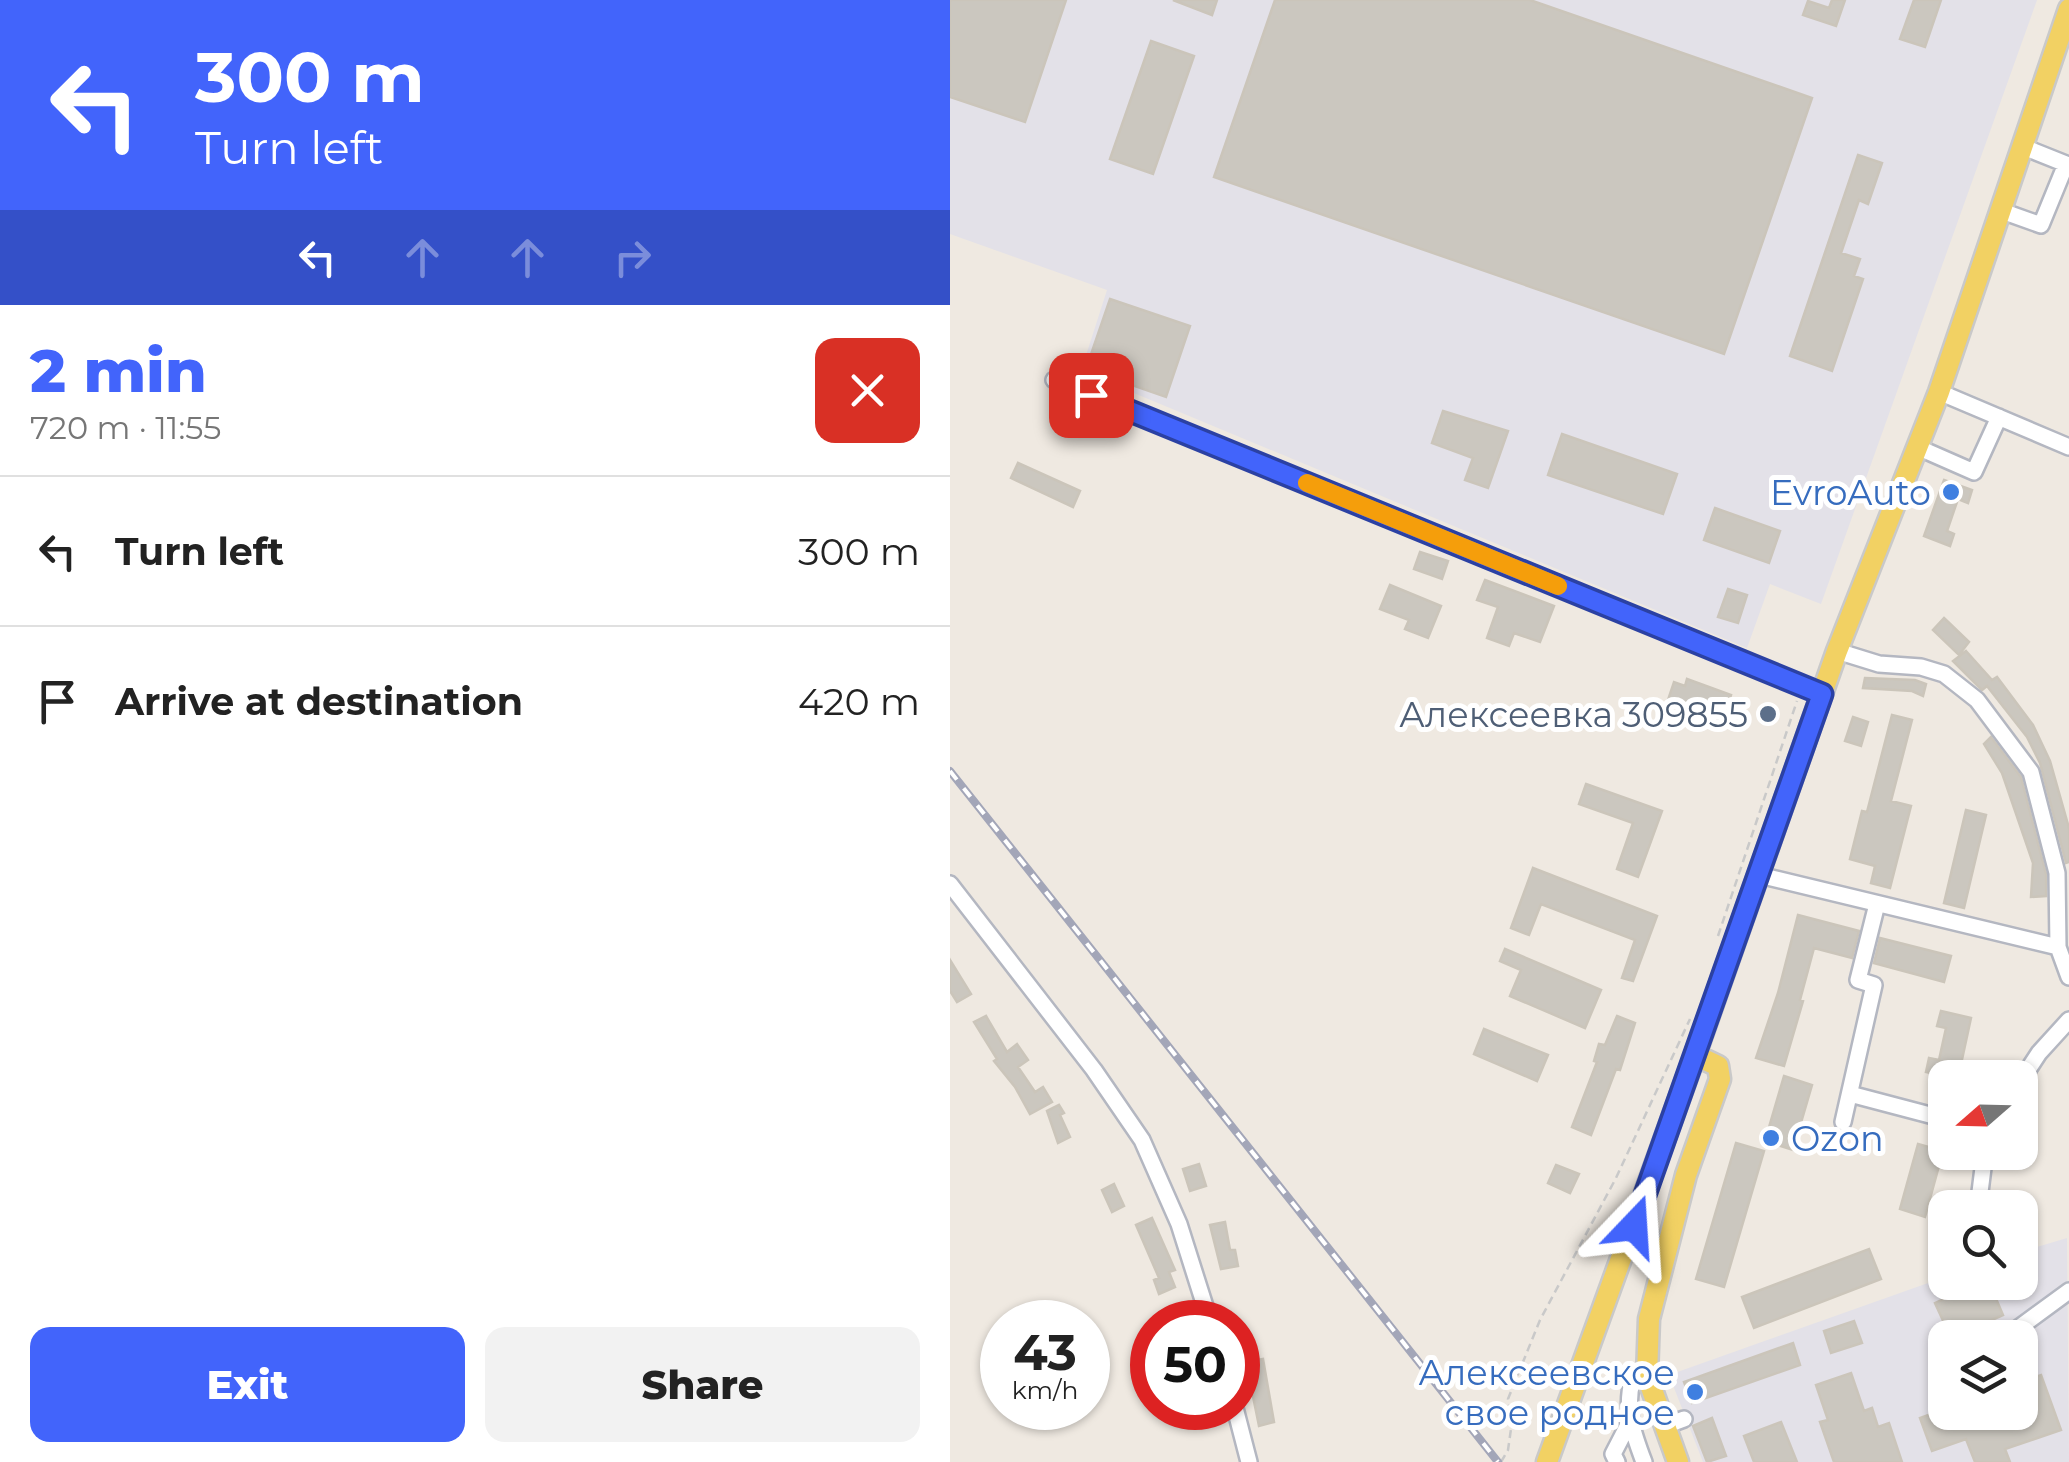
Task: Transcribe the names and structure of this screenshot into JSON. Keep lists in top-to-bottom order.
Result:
{
  "places": [
    "EvroAuto",
    "Алексеевка 309855",
    "Ozon",
    "Алексеевское свое родное"
  ],
  "north": "left",
  "page": {
    "turn": ["300 m", "Turn left"],
    "heading": ["2 min", "720 m · 11:55"],
    "list": [
      {
        "name": "Turn left",
        "value": "300 m"
      },
      {
        "name": "Arrive at destination",
        "value": "420 m"
      }
    ],
    "speed": "43 km/h",
    "limit": "50",
    "buttons": ["Exit", "Share"]
  }
}
